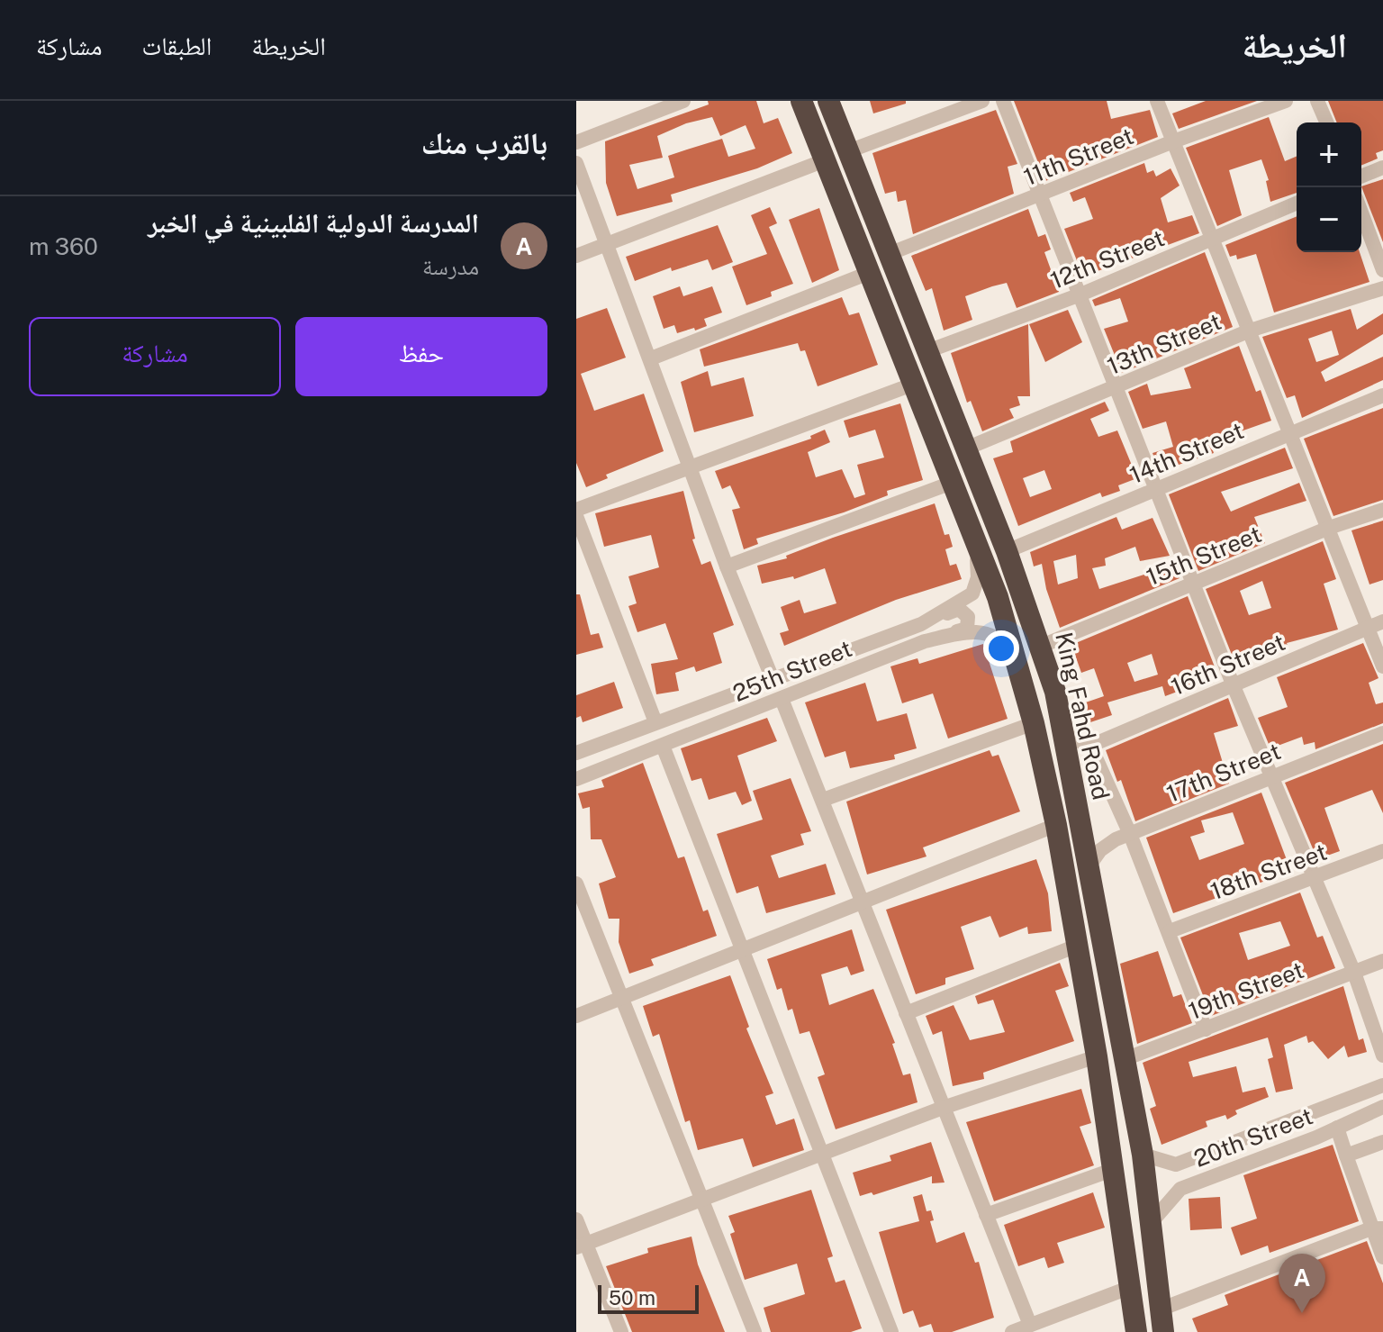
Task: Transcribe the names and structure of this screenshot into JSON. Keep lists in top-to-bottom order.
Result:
{
  "streets": {
    "highway": ["King Fahd Road"],
    "street": [
      "11th Street",
      "12th Street",
      "13th Street",
      "14th Street",
      "15th Street",
      "16th Street",
      "25th Street",
      "17th Street",
      "18th Street",
      "19th Street",
      "20th Street"
    ]
  },
  "crossings": [
    ["11th Street", "King Fahd Road"],
    ["12th Street", "King Fahd Road"],
    ["13th Street", "King Fahd Road"],
    ["14th Street", "King Fahd Road"],
    ["15th Street", "King Fahd Road"],
    ["25th Street", "King Fahd Road"],
    ["King Fahd Road", "17th Street"],
    ["King Fahd Road", "19th Street"],
    ["King Fahd Road", "20th Street"]
  ],
  "scale_bar": "50 m",
  "page": {
    "header": "الخريطة",
    "nav": ["الخريطة", "الطبقات", "مشاركة"],
    "heading": "بالقرب منك",
    "map_buttons": ["+", "−"],
    "list": [
      {
        "mark": "A",
        "name": "المدرسة الدولية الفلبينية في الخبر",
        "note": "مدرسة",
        "value": "360 m"
      }
    ],
    "buttons": ["حفظ", "مشاركة"],
    "pins": "A",
    "scale": "50 m"
  }
}
